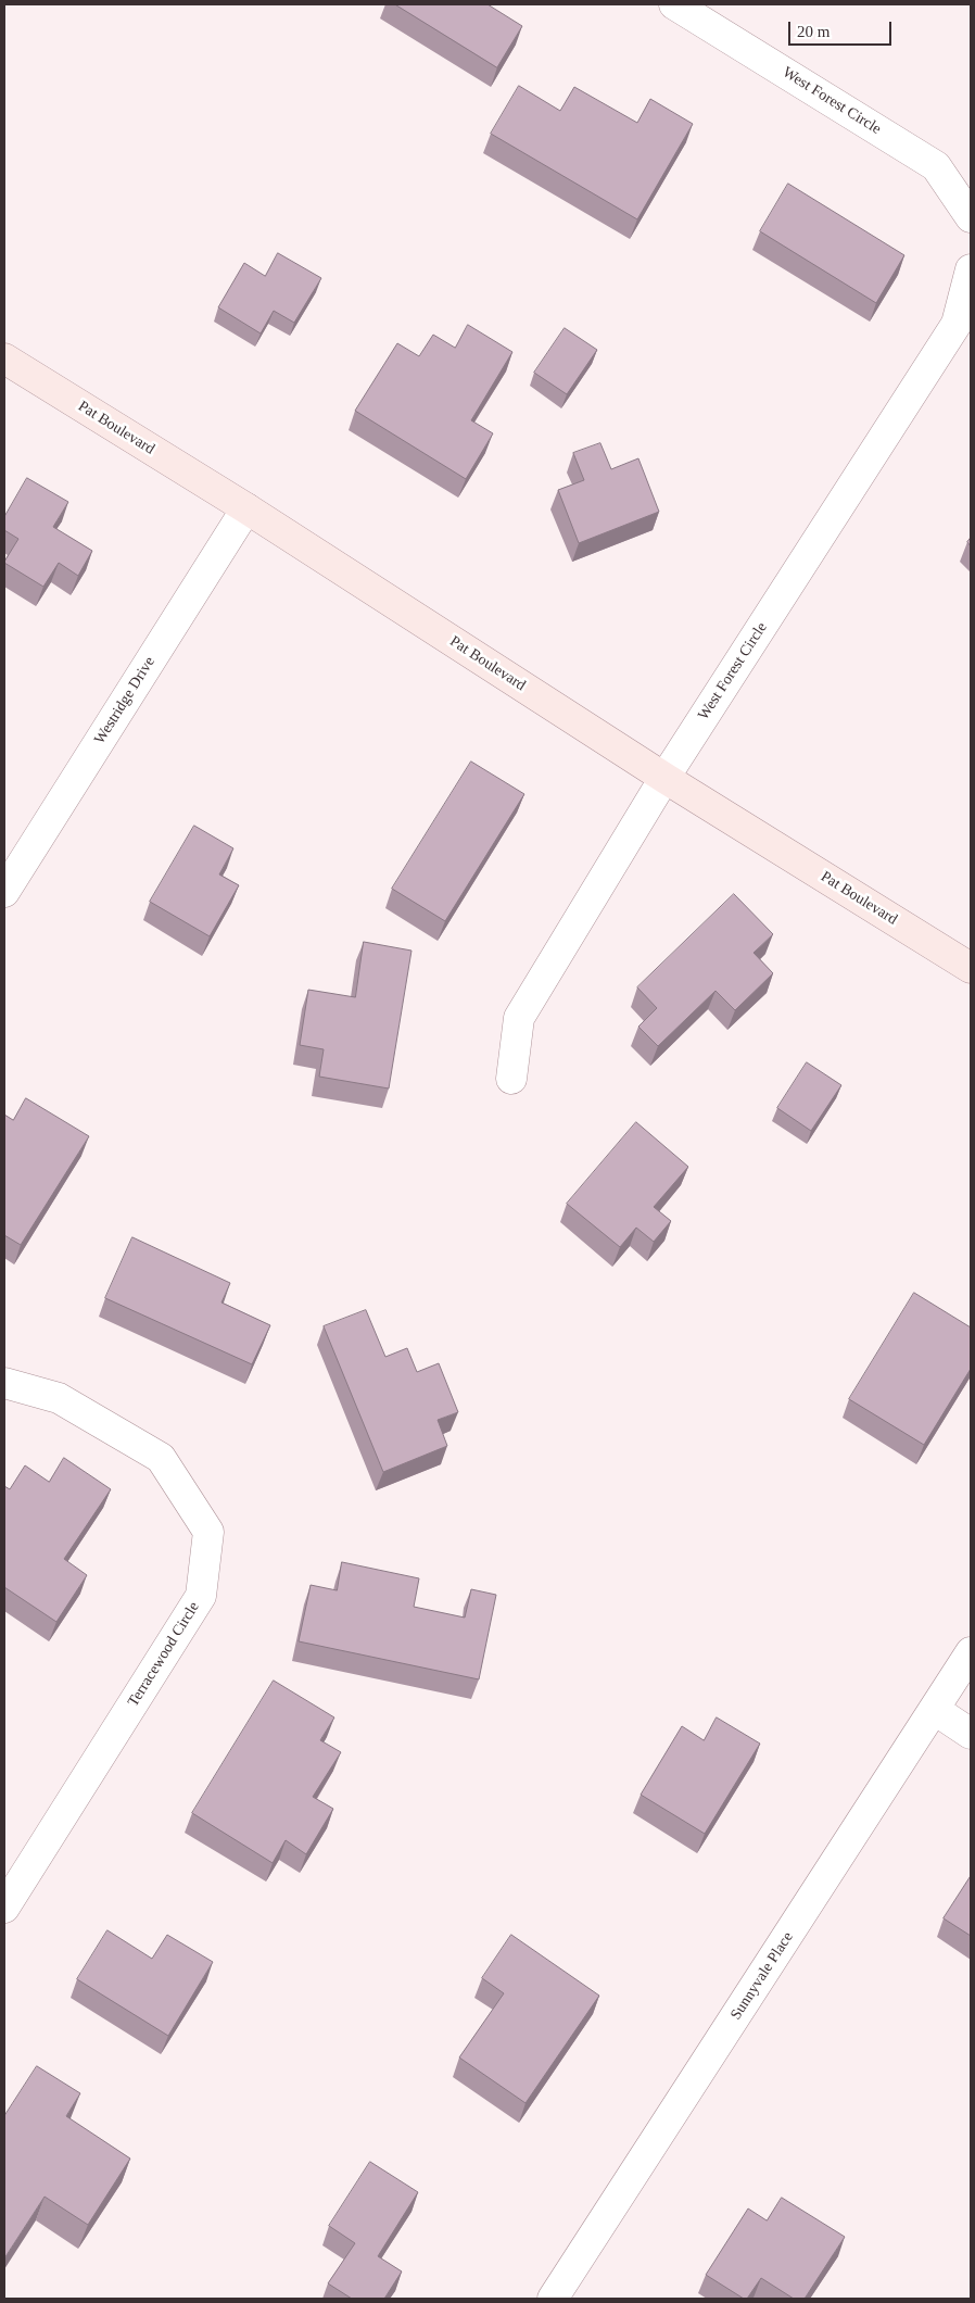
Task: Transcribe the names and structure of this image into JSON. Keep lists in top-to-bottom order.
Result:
{
  "streets": {
    "street": [
      "West Forest Circle",
      "Pat Boulevard",
      "Westridge Drive",
      "Terracewood Circle",
      "Sunnyvale Place"
    ]
  },
  "crossings": [
    ["West Forest Circle", "Pat Boulevard"],
    ["Pat Boulevard", "Westridge Drive"]
  ],
  "scale_bar": "20 m"
}
